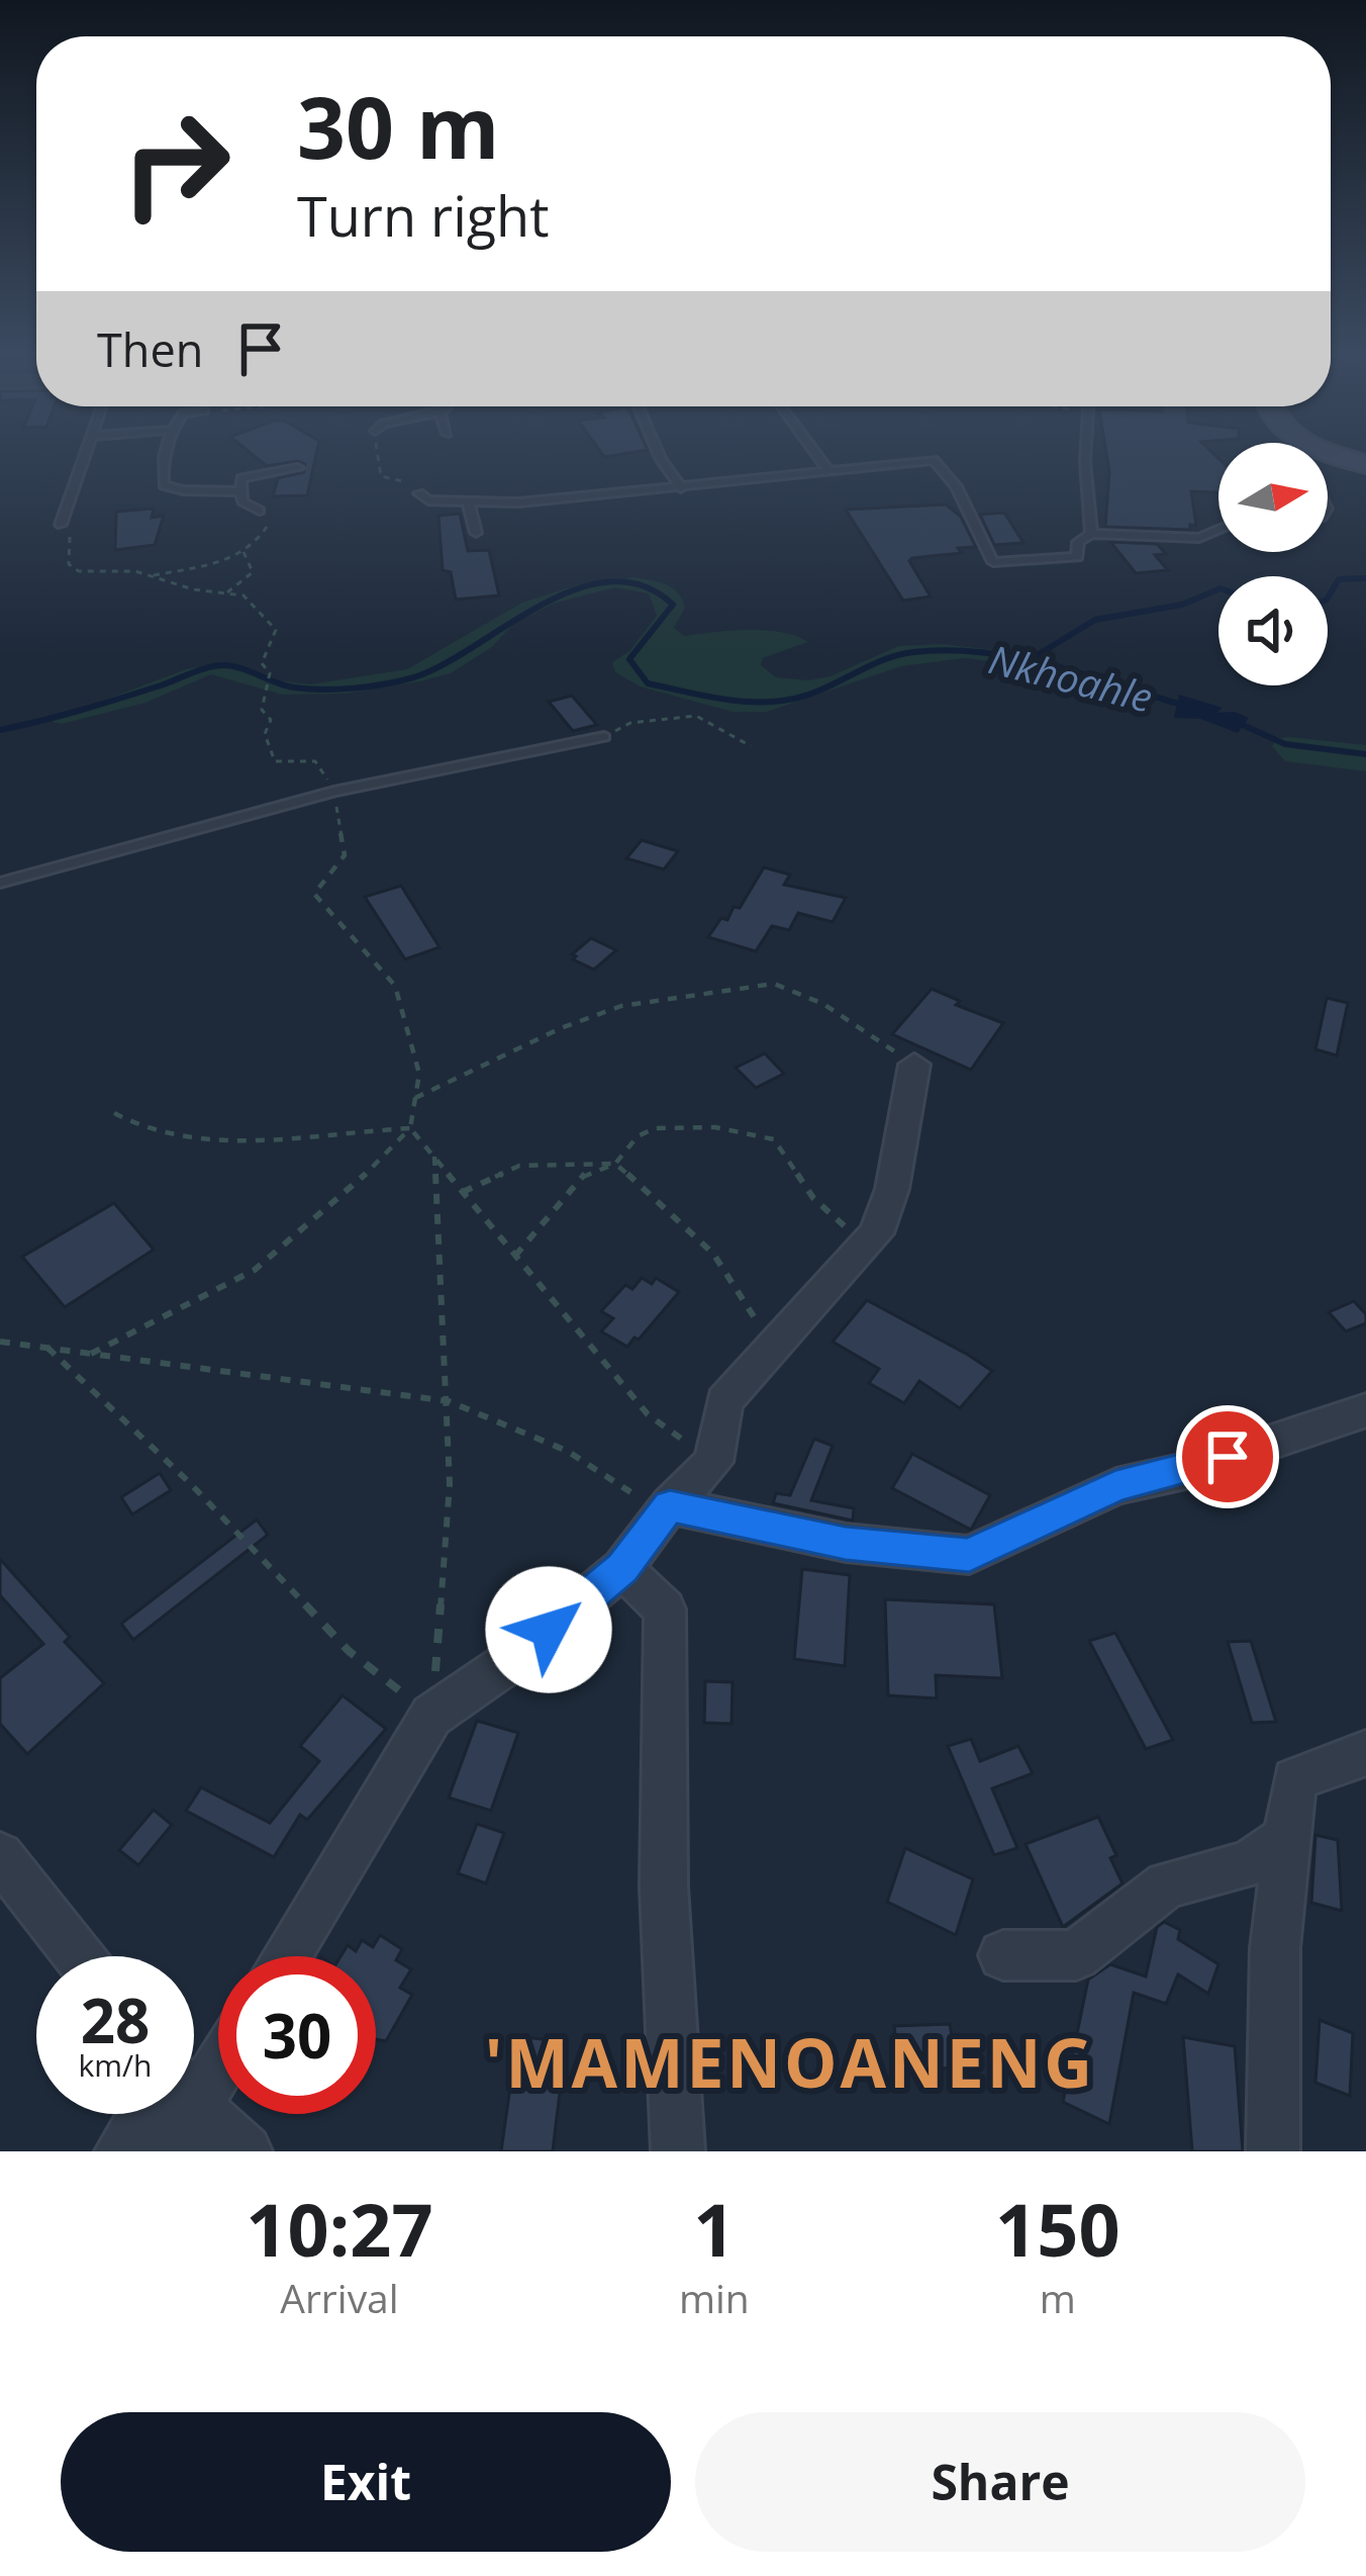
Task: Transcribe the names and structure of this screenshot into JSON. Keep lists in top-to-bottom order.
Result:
{
  "districts": ["'MAMENOANENG"],
  "water": ["Nkhoahle"],
  "north": "right",
  "page": {
    "turn": ["30 m", "Turn right"],
    "then": "Then",
    "speed": "28 km/h",
    "limit": "30",
    "eta": [
      "10:27",
      "Arrival",
      "1",
      "min",
      "150",
      "m"
    ],
    "buttons": ["Exit", "Share"]
  }
}
